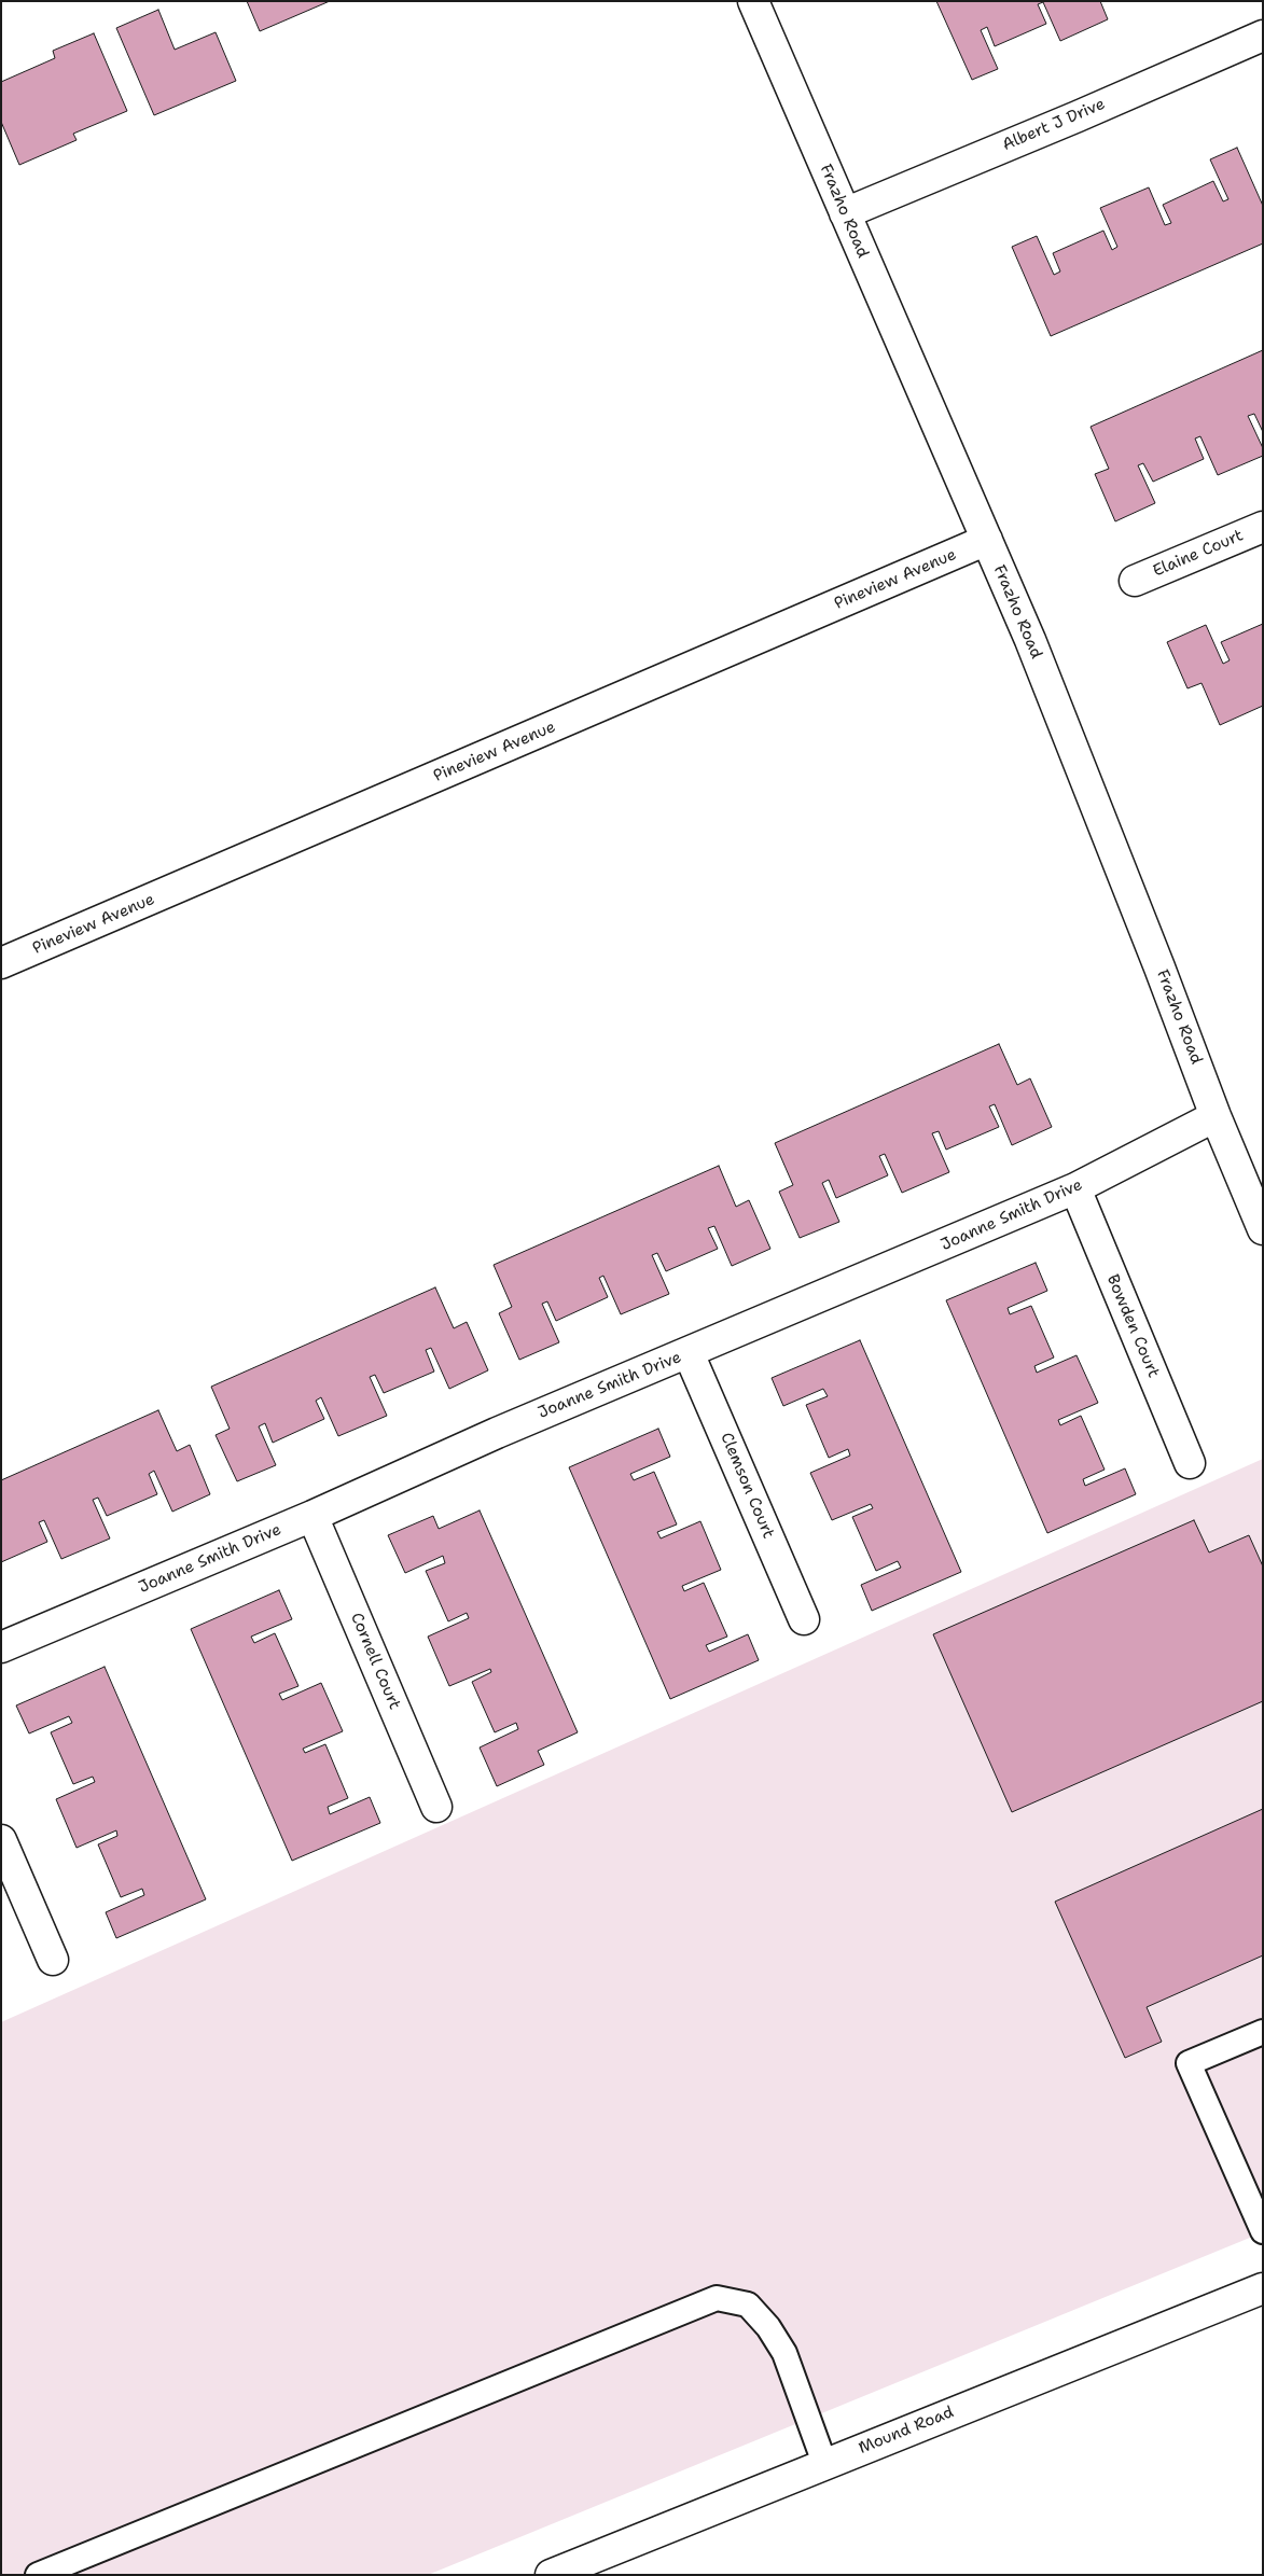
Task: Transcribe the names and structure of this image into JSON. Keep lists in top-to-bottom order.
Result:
{
  "streets": {
    "street": [
      "Albert J Drive",
      "Frazho Road",
      "Elaine Court",
      "Pineview Avenue",
      "Joanne Smith Drive",
      "Bowden Court",
      "Clemson Court",
      "Cornell Court",
      "Mound Road"
    ]
  },
  "crossings": [
    ["Albert J Drive", "Frazho Road"],
    ["Frazho Road", "Pineview Avenue"],
    ["Frazho Road", "Joanne Smith Drive"],
    ["Joanne Smith Drive", "Bowden Court"],
    ["Joanne Smith Drive", "Clemson Court"],
    ["Joanne Smith Drive", "Cornell Court"]
  ]
}
